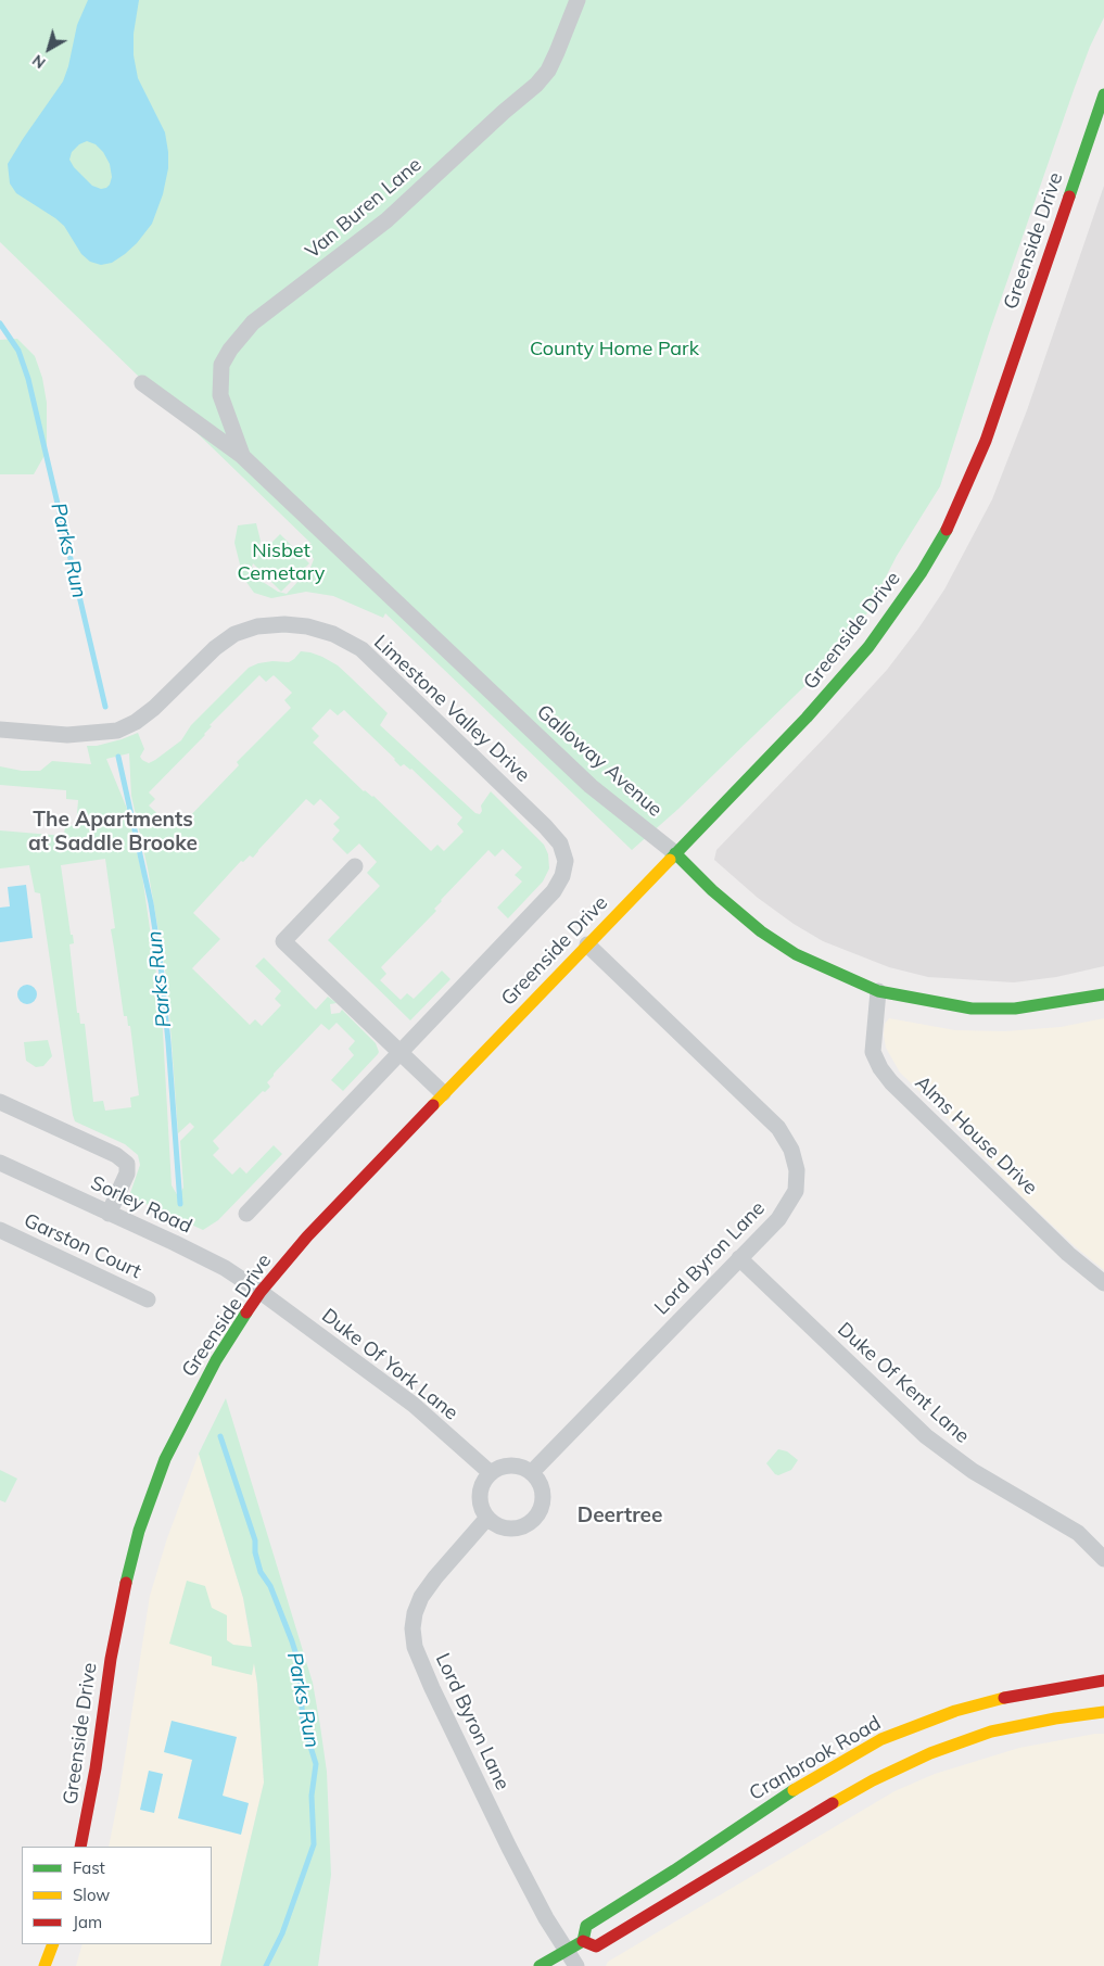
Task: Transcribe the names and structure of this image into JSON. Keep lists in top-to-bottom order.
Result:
{
  "streets": {
    "street": [
      "Van Buren Lane",
      "Greenside Drive",
      "Limestone Valley Drive",
      "Galloway Avenue",
      "Alms House Drive",
      "Sorley Road",
      "Garston Court",
      "Lord Byron Lane",
      "Duke Of York Lane",
      "Duke Of Kent Lane",
      "Cranbrook Road"
    ]
  },
  "crossings": [
    ["Van Buren Lane", "Galloway Avenue"],
    ["Greenside Drive", "Galloway Avenue"],
    ["Greenside Drive", "Sorley Road"],
    ["Greenside Drive", "Lord Byron Lane"],
    ["Greenside Drive", "Duke Of York Lane"],
    ["Galloway Avenue", "Alms House Drive"],
    ["Sorley Road", "Duke Of York Lane"],
    ["Lord Byron Lane", "Duke Of York Lane"],
    ["Lord Byron Lane", "Duke Of Kent Lane"]
  ],
  "districts": ["The Apartments at Saddle Brooke", "Deertree"],
  "water": ["Parks Run"],
  "parks": ["County Home Park", "Nisbet Cemetary"],
  "legend": ["Fast", "Slow", "Jam"],
  "north": "bottom left"
}
